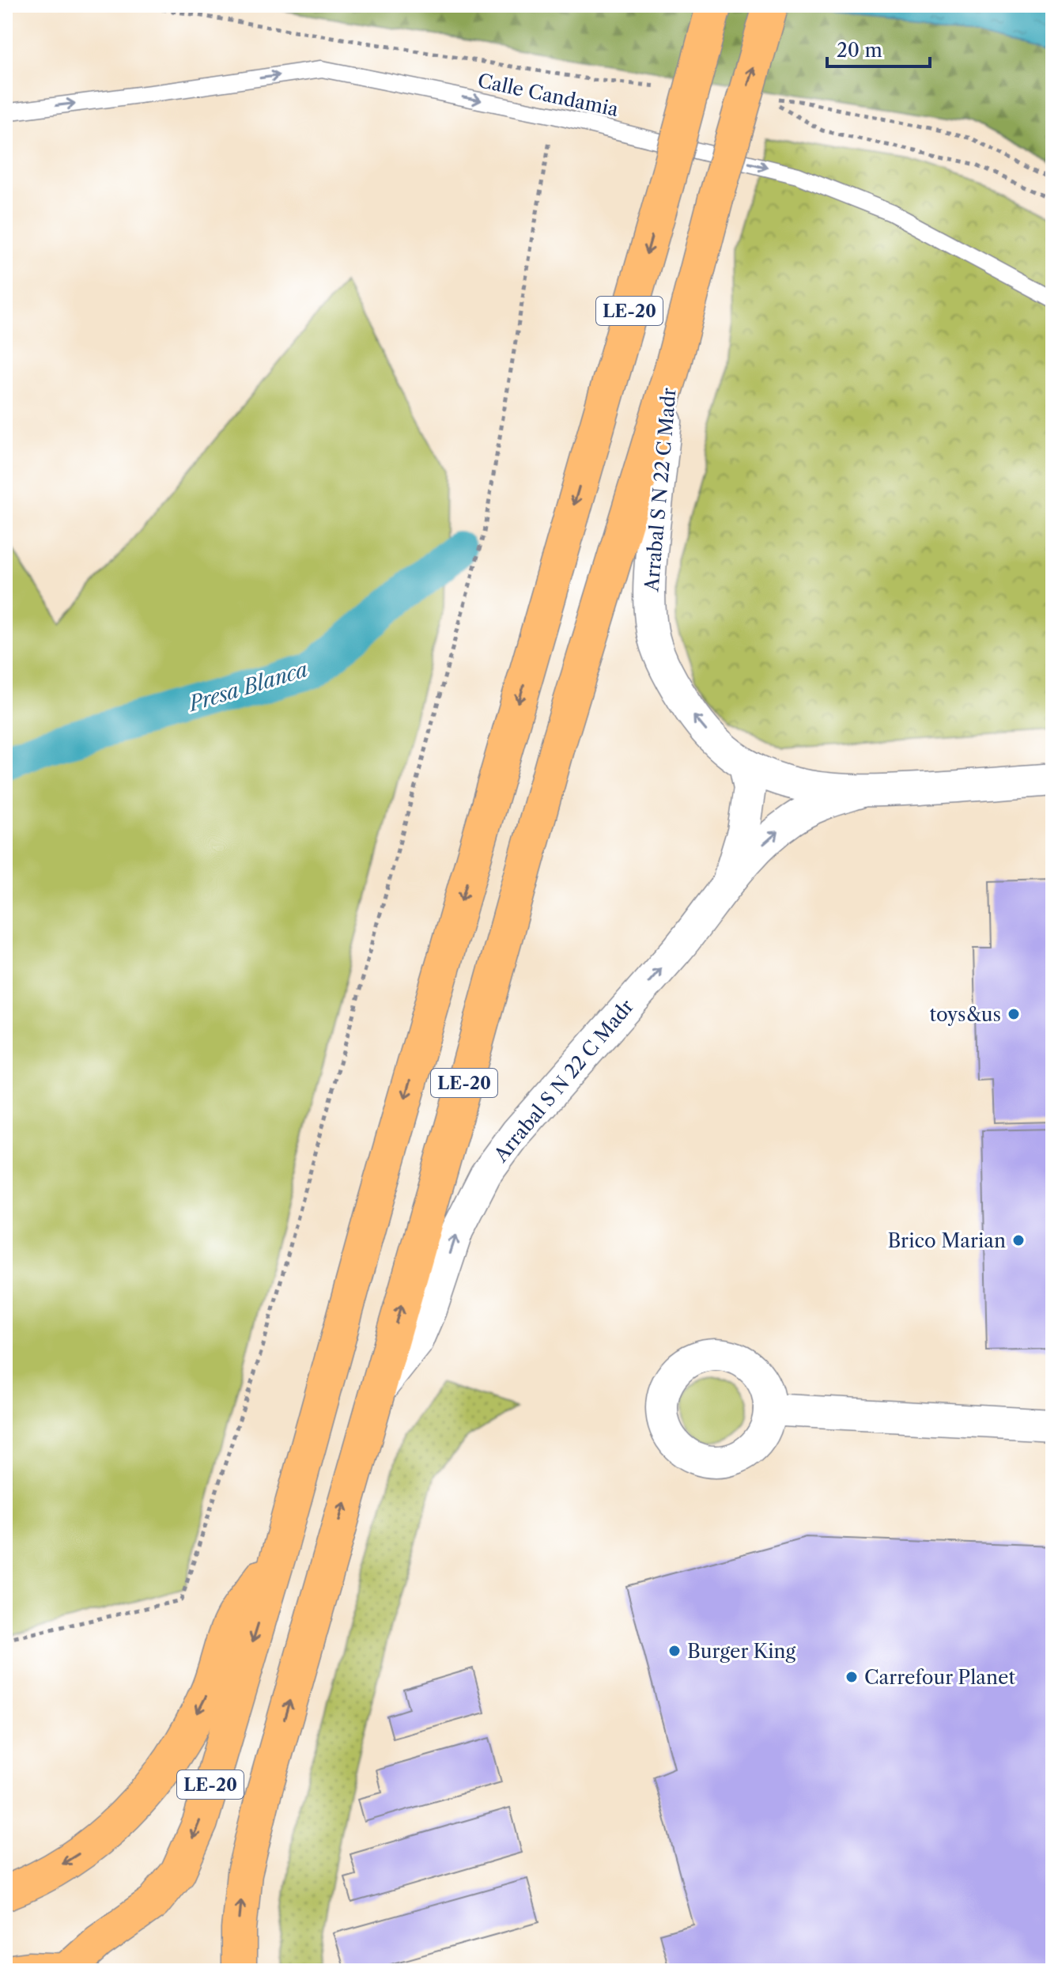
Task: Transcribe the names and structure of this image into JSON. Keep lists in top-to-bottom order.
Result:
{
  "streets": {
    "highway": ["LE-20"],
    "street": ["Arrabal S N 22 C Madr"],
    "lane": ["Calle Candamia"]
  },
  "crossings": [
    ["LE-20", "Arrabal S N 22 C Madr"]
  ],
  "one_way": ["Calle Candamia", "Arrabal S N 22 C Madr"],
  "water": ["Presa Blanca"],
  "places": [
    "toys&us",
    "Brico Marian",
    "Burger King",
    "Carrefour Planet"
  ],
  "scale_bar": "20 m"
}
